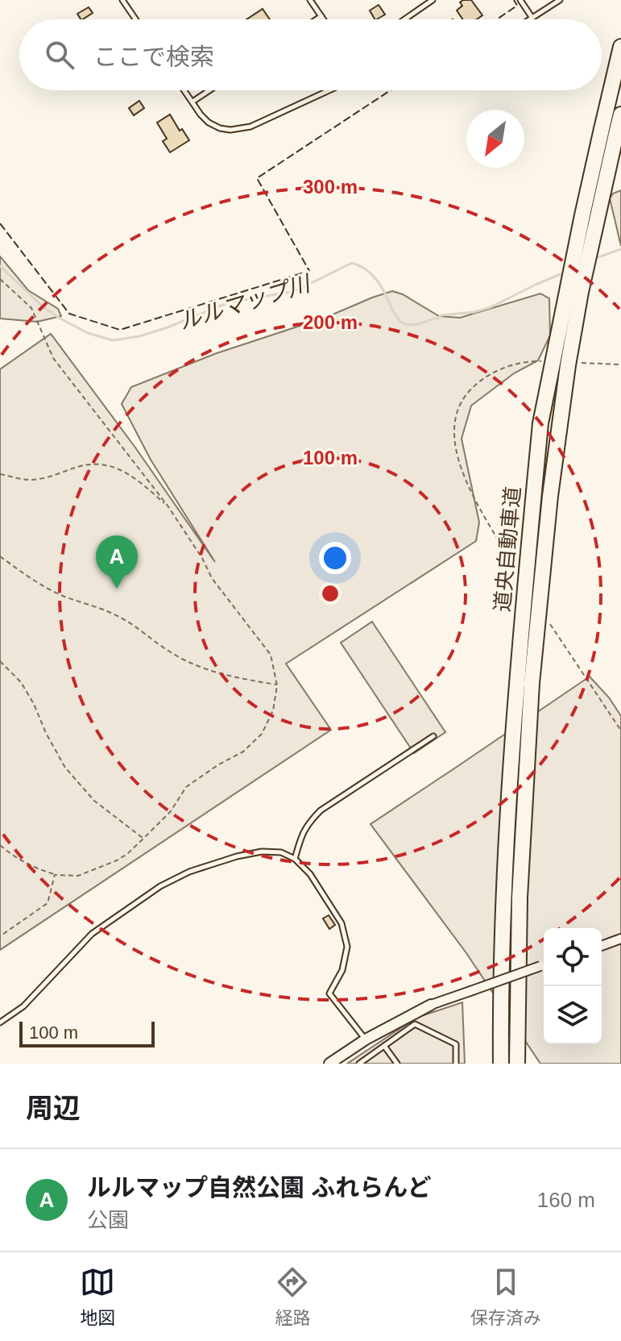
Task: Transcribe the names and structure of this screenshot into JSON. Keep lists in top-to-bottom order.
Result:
{
  "streets": {
    "highway": ["道央自動車道"]
  },
  "water": ["ルルマップ川"],
  "scale_bar": "100 m",
  "north": "bottom left",
  "page": {
    "search": "ここで検索",
    "pins": "A",
    "scale": "100 m",
    "heading": "周辺",
    "list": [
      {
        "mark": "A",
        "name": "ルルマップ自然公園 ふれらんど",
        "note": "公園",
        "value": "160 m"
      }
    ],
    "nav": ["地図", "経路", "保存済み"]
  },
  "rings": ["300 m", "200 m", "100 m"]
}
